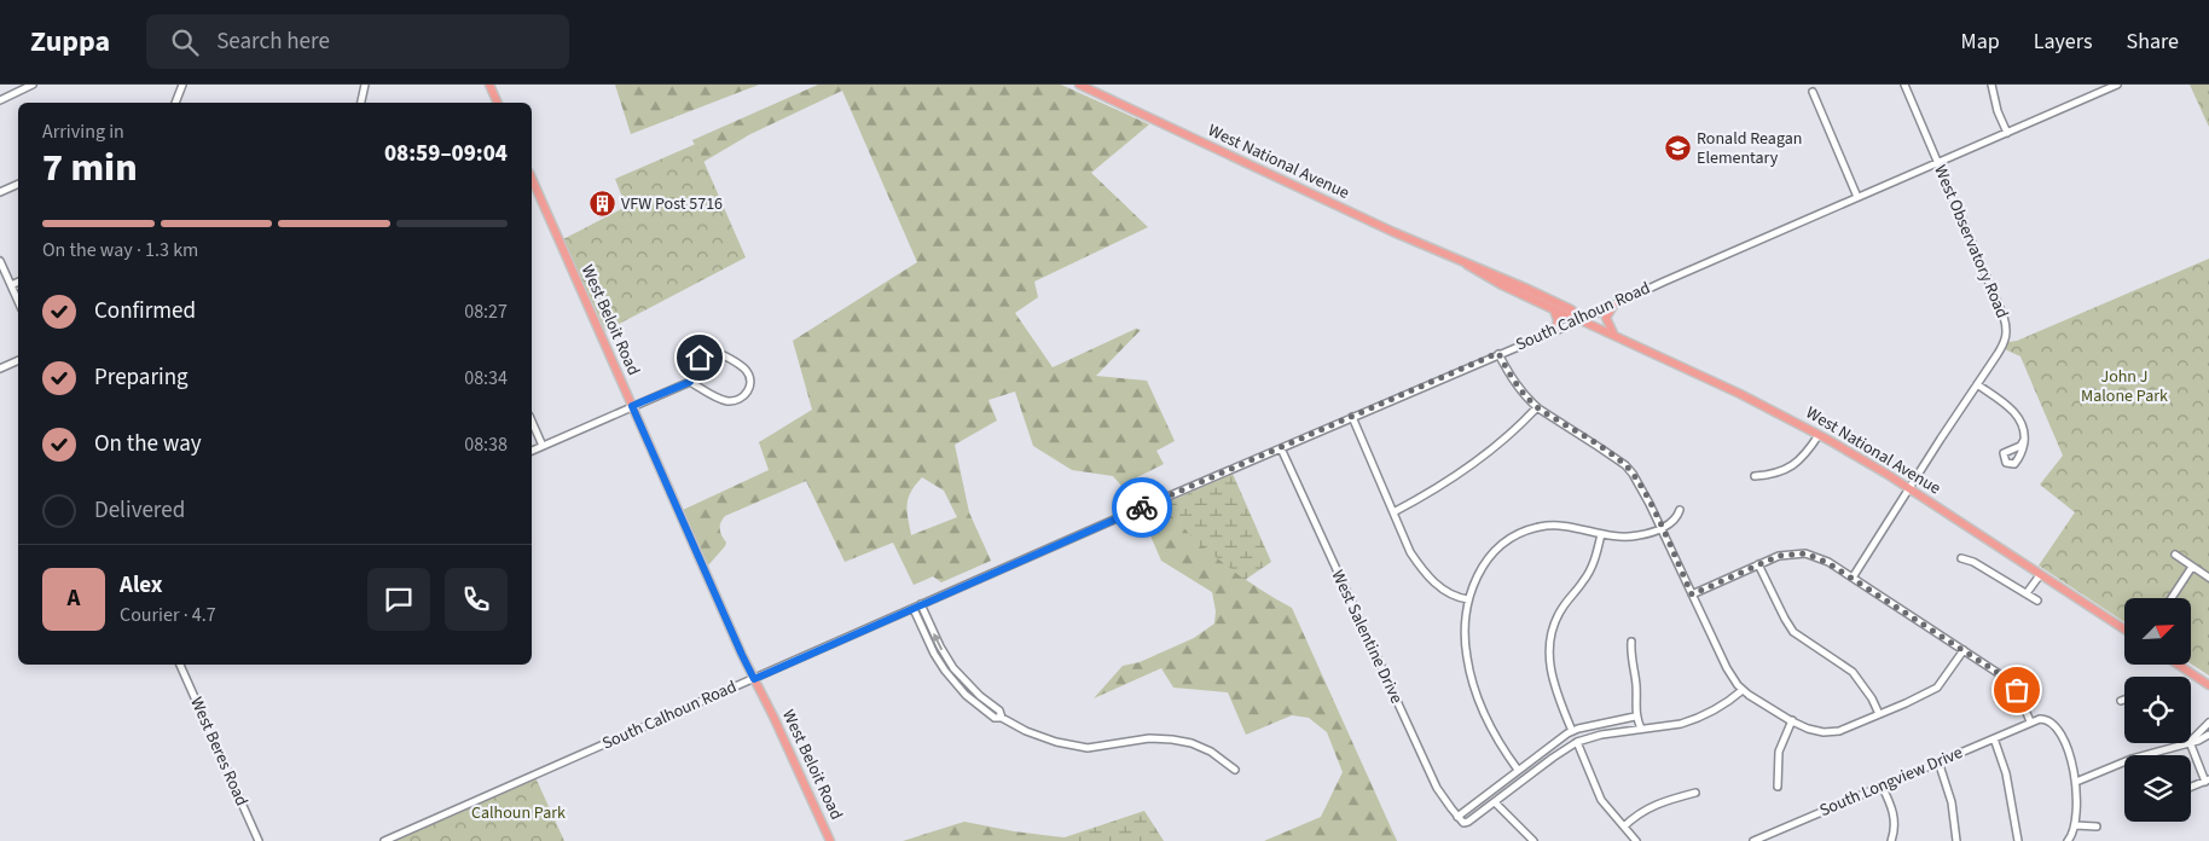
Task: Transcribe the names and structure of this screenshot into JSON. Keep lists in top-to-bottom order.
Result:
{
  "streets": {
    "main road": ["West National Avenue", "West Beloit Road"],
    "street": [
      "West Observatory Road",
      "South Calhoun Road",
      "West Salentine Drive",
      "West Beres Road",
      "South Longview Drive"
    ]
  },
  "crossings": [
    ["West National Avenue", "West Observatory Road"],
    ["West National Avenue", "South Calhoun Road"],
    ["West Observatory Road", "South Calhoun Road"],
    ["South Calhoun Road", "West Beloit Road"],
    ["South Calhoun Road", "West Salentine Drive"]
  ],
  "parks": ["John J Malone Park", "Calhoun Park"],
  "places": {
    "school or university": ["Ronald Reagan Elementary"],
    "building": ["VFW Post 5716"]
  },
  "north": "top right",
  "page": {
    "header": "Zuppa",
    "search": "Search here",
    "nav": ["Map", "Layers", "Share"],
    "heading": ["7 min", "Arriving in", "08:59–09:04"],
    "panel": ["Alex", "Courier · 4.7"],
    "bar": "On the way · 1.3 km",
    "list": [
      ["Confirmed", "08:27"],
      ["Preparing", "08:34"],
      ["On the way", "08:38"],
      "Delivered"
    ],
    "round": "A"
  }
}
